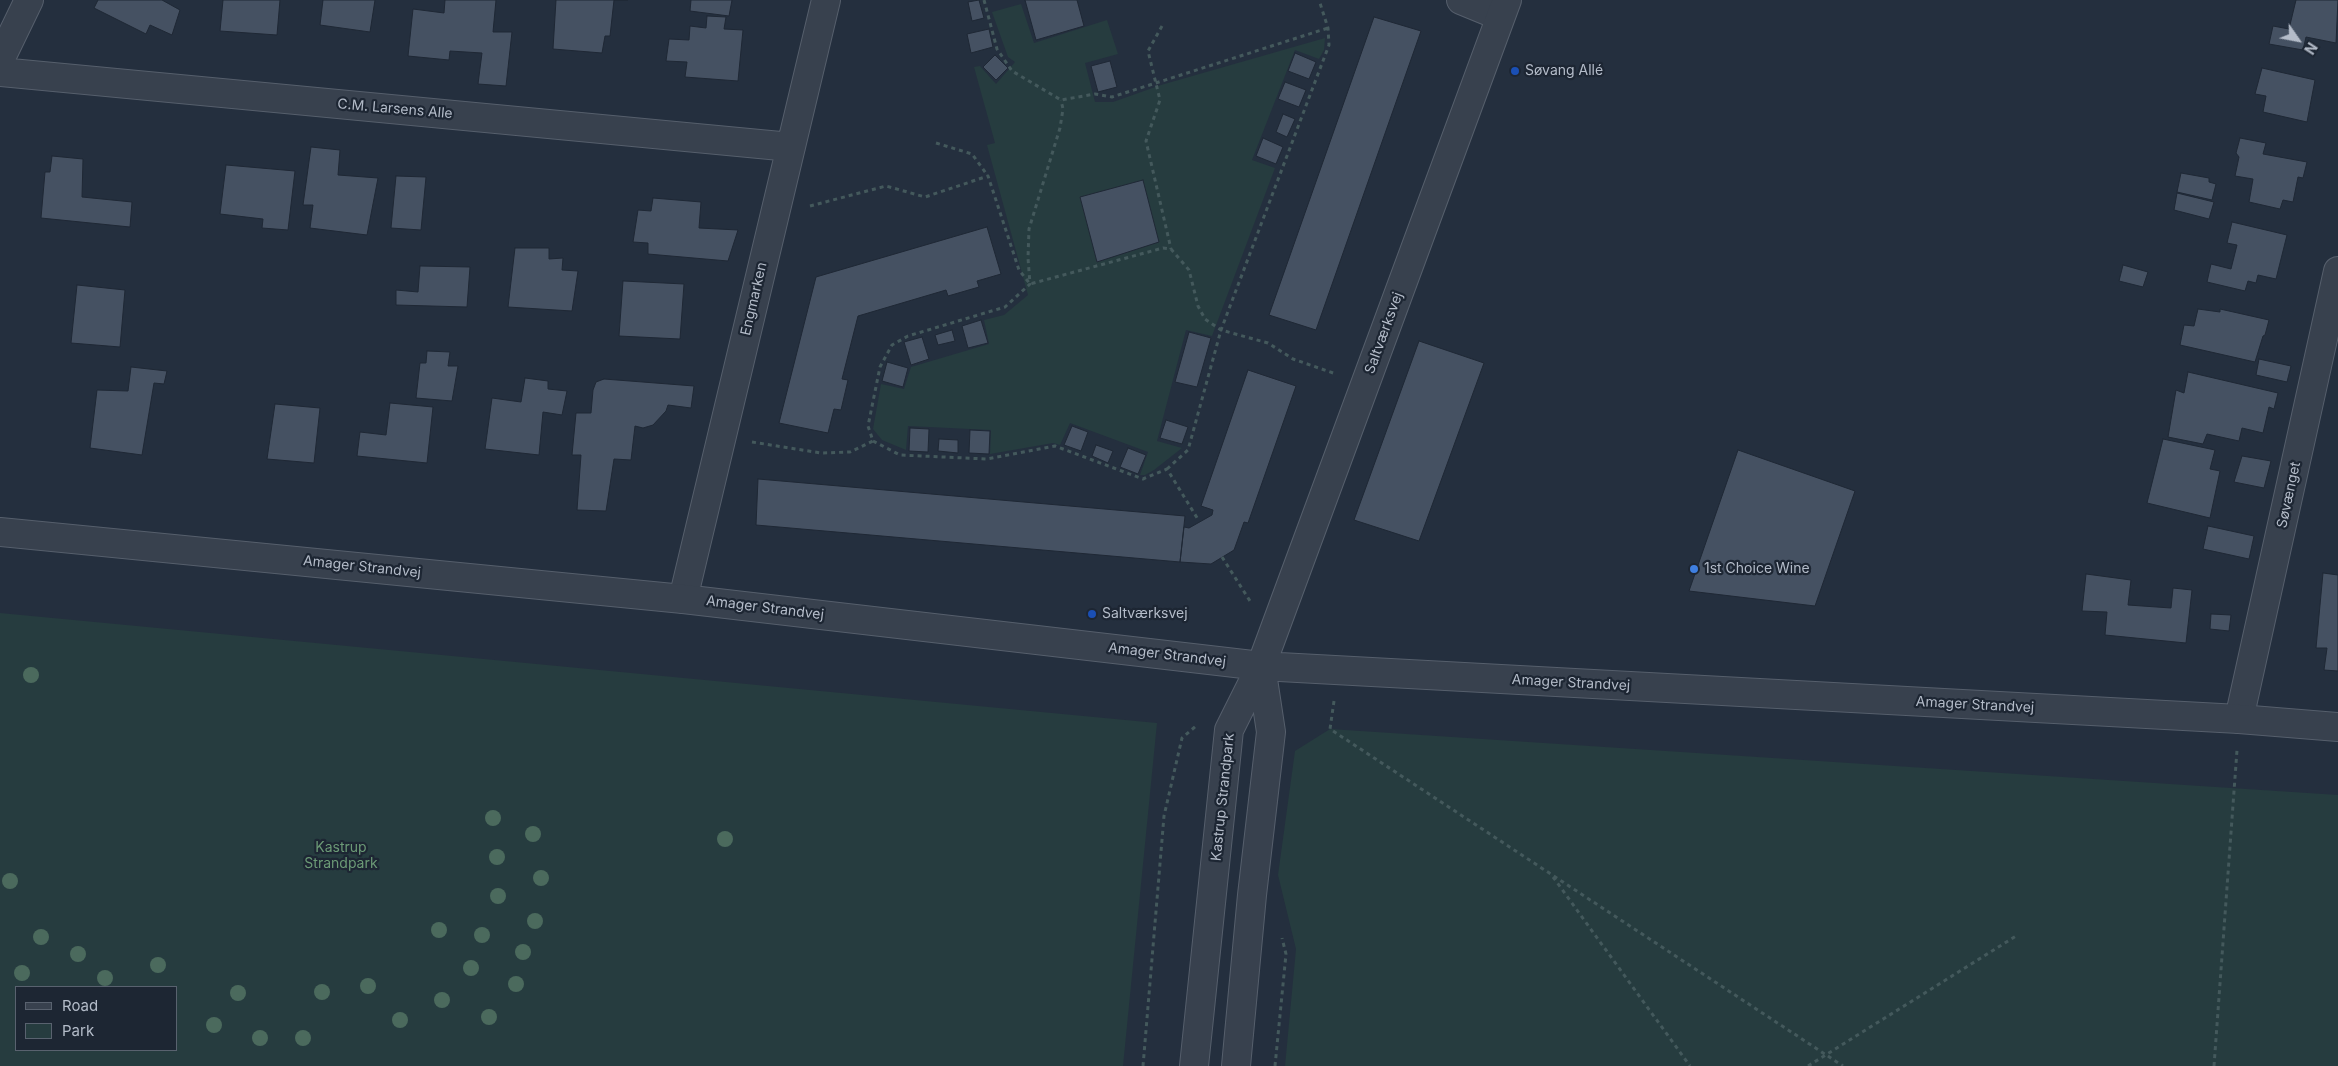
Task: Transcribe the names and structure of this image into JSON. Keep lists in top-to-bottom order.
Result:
{
  "streets": {
    "street": [
      "C.M. Larsens Alle",
      "Engmarken",
      "Saltværksvej",
      "Søvænget",
      "Amager Strandvej",
      "Kastrup Strandpark"
    ]
  },
  "crossings": [
    ["C.M. Larsens Alle", "Engmarken"],
    ["Engmarken", "Amager Strandvej"],
    ["Saltværksvej", "Amager Strandvej"],
    ["Saltværksvej", "Kastrup Strandpark"],
    ["Søvænget", "Amager Strandvej"],
    ["Amager Strandvej", "Kastrup Strandpark"]
  ],
  "parks": ["Kastrup Strandpark"],
  "places": ["Søvang Allé", "1st Choice Wine", "Saltværksvej"],
  "legend": ["Road", "Park"],
  "north": "bottom right"
}
